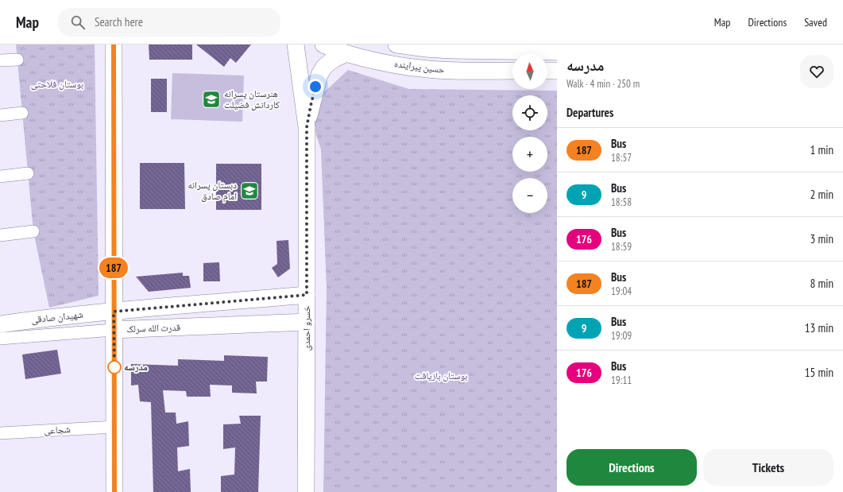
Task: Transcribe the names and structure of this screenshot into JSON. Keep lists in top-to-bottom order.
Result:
{
  "streets": {
    "street": [
      "حسین پیراینده",
      "شهیدان صادقی",
      "قدرت الله سرلک",
      "خسرو احمدی",
      "شجاعی"
    ]
  },
  "crossings": [
    ["شهیدان صادقی", "قدرت الله سرلک"],
    ["قدرت الله سرلک", "خسرو احمدی"]
  ],
  "parks": ["بوستان فلاحتی", "بوستان بازیافت"],
  "places": {
    "school or university": ["هنرستان پسرانه کاردانش فضیلت", "دبستان پسرانه امام صادق"],
    "other": ["مدرسه"]
  },
  "lines": ["bus line 187"],
  "north": "top",
  "page": {
    "header": "Map",
    "search": "Search here",
    "nav": ["Map", "Directions", "Saved"],
    "on_map": "187",
    "heading": [
      ["مدرسه", "Walk · 4 min · 250 m"],
      "Departures"
    ],
    "map_buttons": ["+", "−"],
    "list": [
      {
        "mark": "187",
        "name": "Bus",
        "note": "18:57",
        "value": "1 min"
      },
      {
        "mark": "9",
        "name": "Bus",
        "note": "18:58",
        "value": "2 min"
      },
      {
        "mark": "176",
        "name": "Bus",
        "note": "18:59",
        "value": "3 min"
      },
      {
        "mark": "187",
        "name": "Bus",
        "note": "19:04",
        "value": "8 min"
      },
      {
        "mark": "9",
        "name": "Bus",
        "note": "19:09",
        "value": "13 min"
      },
      {
        "mark": "176",
        "name": "Bus",
        "note": "19:11",
        "value": "15 min"
      }
    ],
    "buttons": ["Directions", "Tickets"]
  }
}
